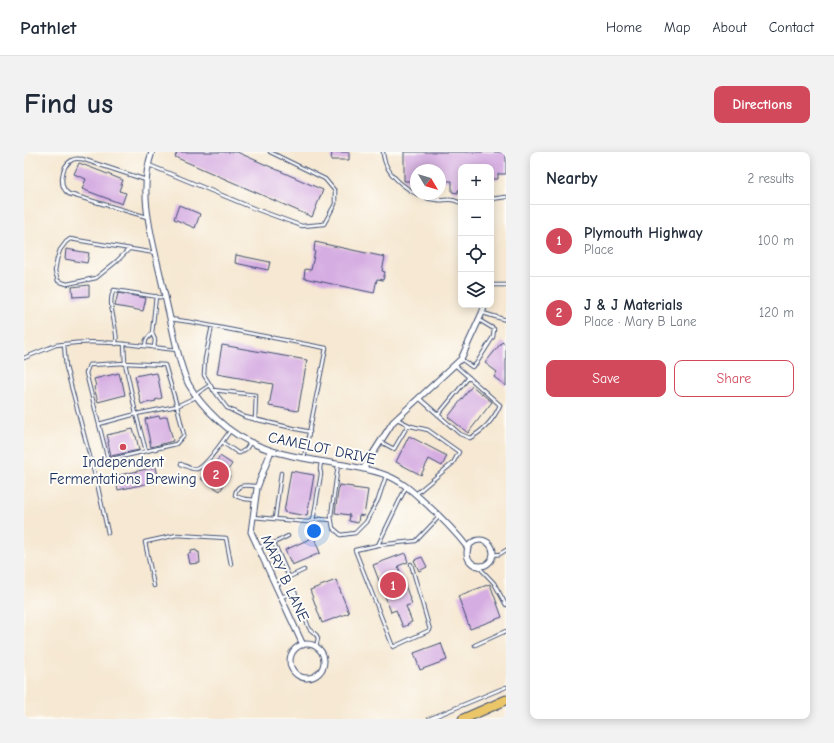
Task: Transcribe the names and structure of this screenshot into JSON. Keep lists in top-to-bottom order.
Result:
{
  "streets": {
    "street": ["CAMELOT DRIVE", "MARY B LANE"]
  },
  "crossings": [
    ["CAMELOT DRIVE", "MARY B LANE"]
  ],
  "places": ["Independent Fermentations Brewing"],
  "north": "bottom right",
  "page": {
    "header": "Pathlet",
    "nav": [
      "Home",
      "Map",
      "About",
      "Contact"
    ],
    "buttons": [
      "Directions",
      ["Save", "Share"]
    ],
    "title": "Find us",
    "heading": ["Nearby", "2 results"],
    "map_buttons": ["+", "−"],
    "list": [
      {
        "mark": "1",
        "name": "Plymouth Highway",
        "note": "Place",
        "value": "100 m"
      },
      {
        "mark": "2",
        "name": "J & J Materials",
        "note": "Place · Mary B Lane",
        "value": "120 m"
      }
    ],
    "pins": ["2", "1"]
  }
}
